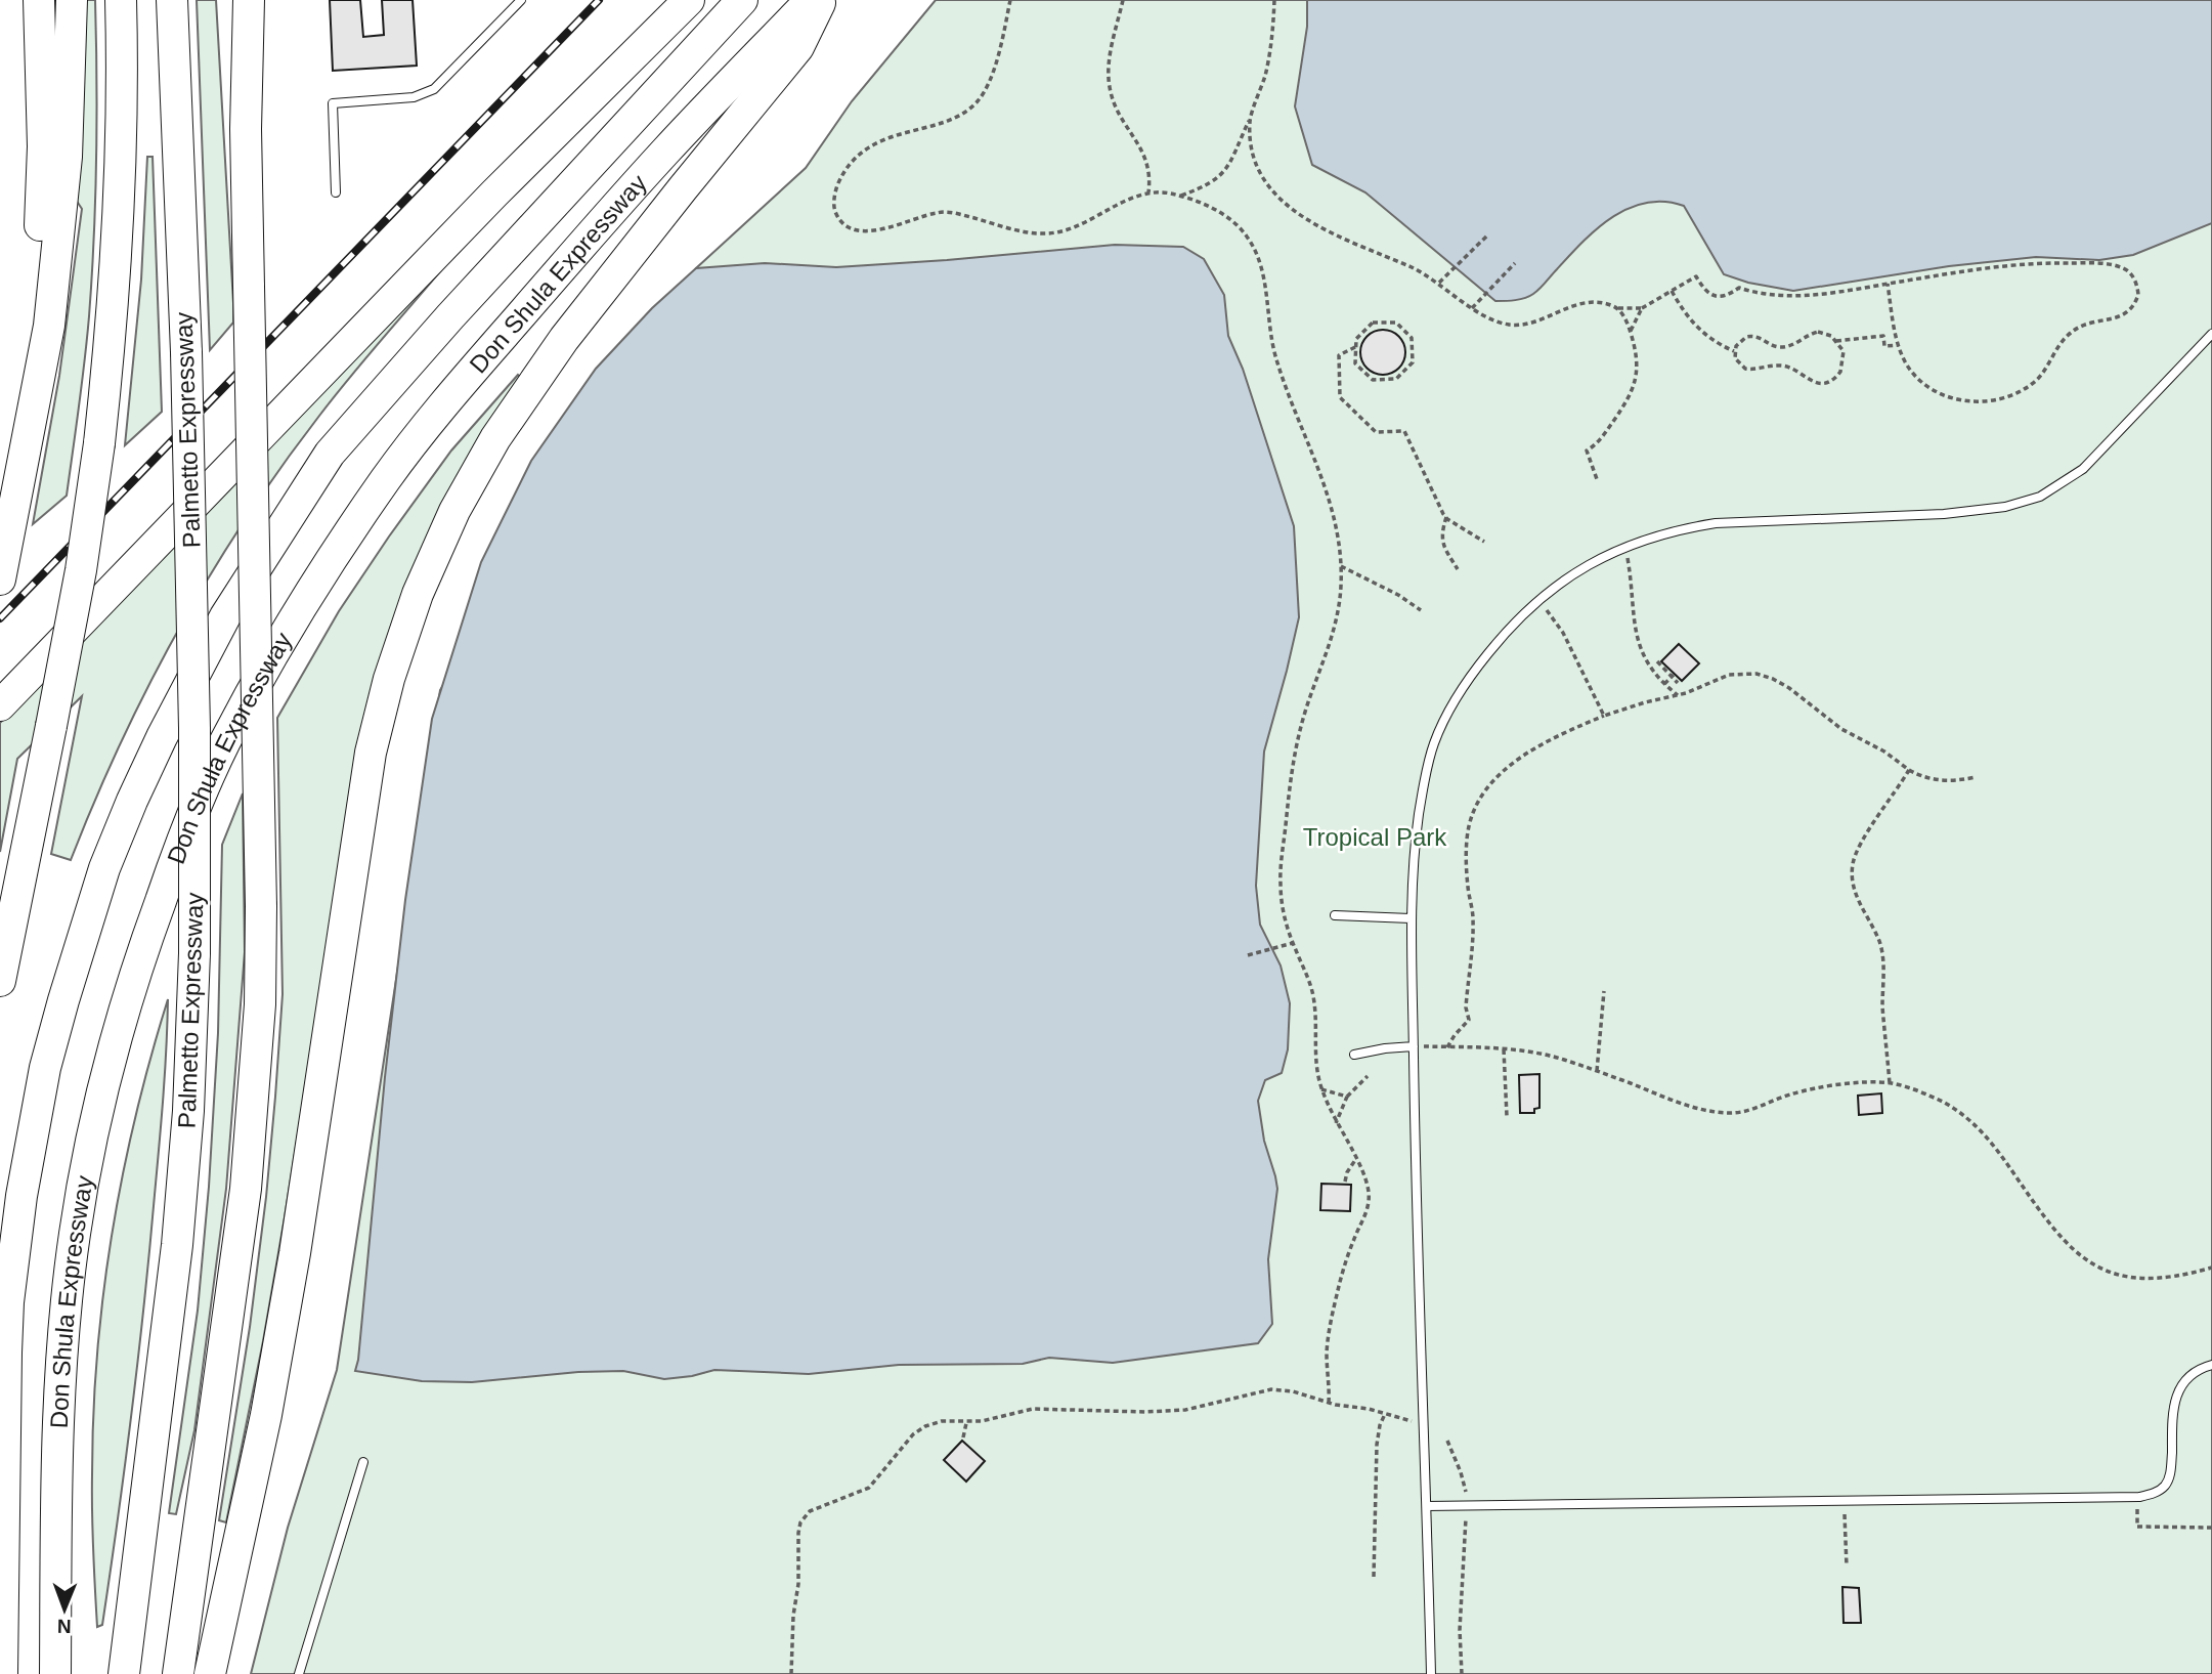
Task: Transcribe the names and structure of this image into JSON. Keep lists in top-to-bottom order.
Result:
{
  "streets": {
    "highway": ["Don Shula Expressway", "Palmetto Expressway"]
  },
  "parks": ["Tropical Park"],
  "north": "bottom"
}
